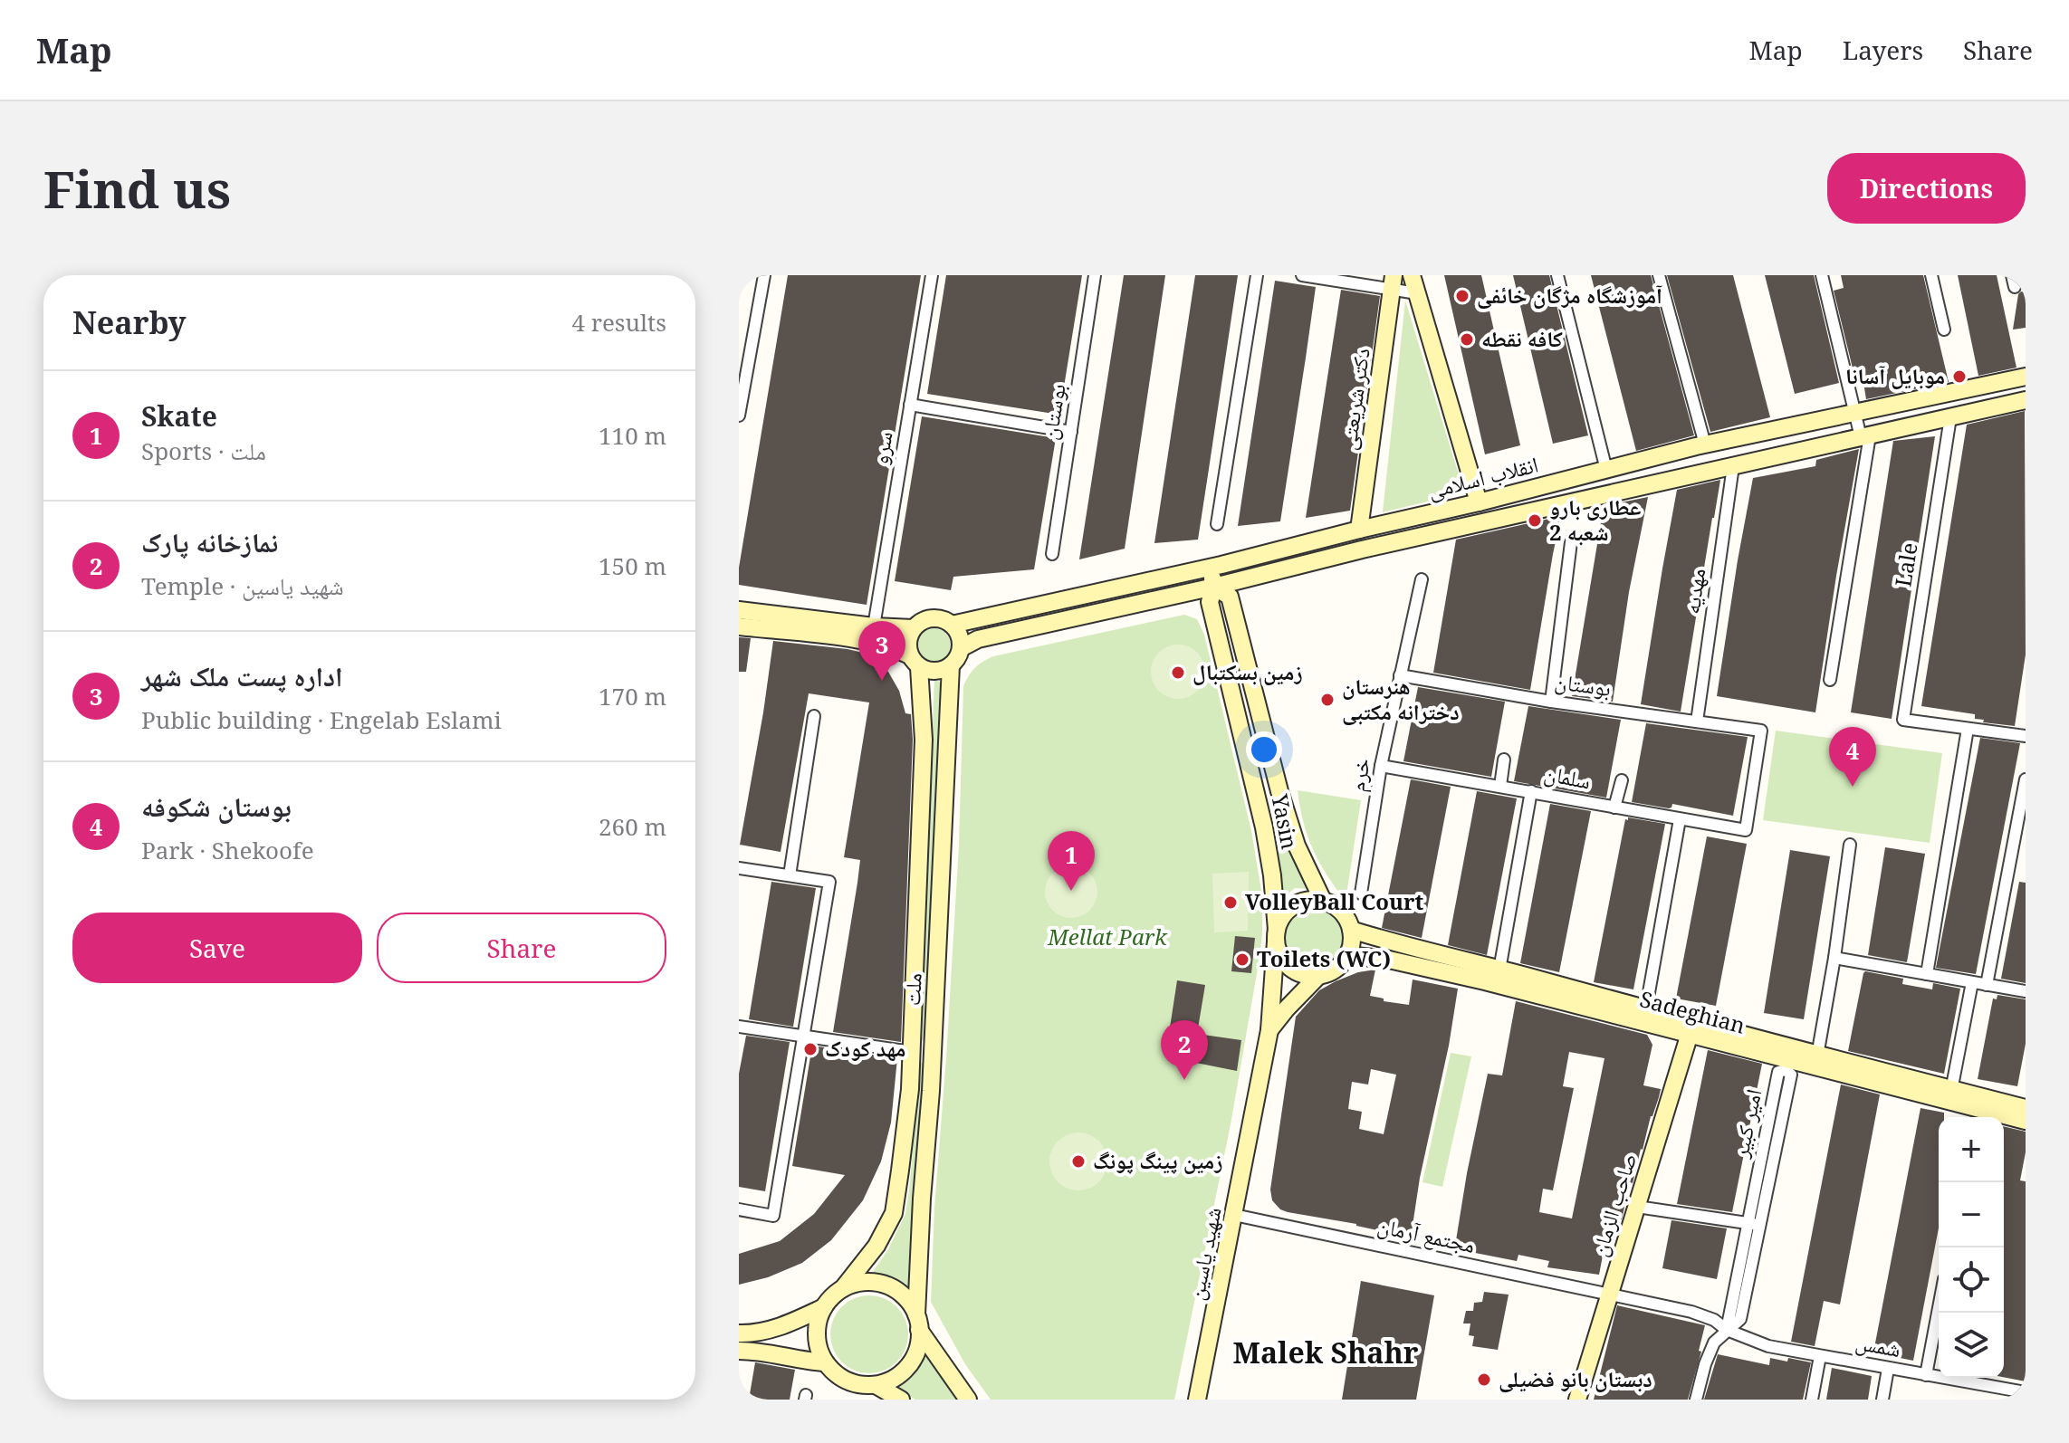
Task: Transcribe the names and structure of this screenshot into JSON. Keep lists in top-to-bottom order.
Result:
{
  "streets": {
    "street": [
      "دکتر شریعتی",
      "بوستان",
      "سرو",
      "انقلاب اسلامی",
      "Lale",
      "مهدیه",
      "خرم",
      "سلمان",
      "Yasin",
      "ملت",
      "Sadeghian",
      "امیر کبیر",
      "صاحب الزمان",
      "مجتمع آرمان",
      "شهید یاسین",
      "شمس"
    ]
  },
  "crossings": [
    ["دکتر شریعتی", "انقلاب اسلامی"],
    ["بوستان", "مهدیه"],
    ["بوستان", "خرم"],
    ["بوستان", "سلمان"],
    ["سرو", "انقلاب اسلامی"],
    ["انقلاب اسلامی", "Lale"],
    ["انقلاب اسلامی", "مهدیه"],
    ["انقلاب اسلامی", "Yasin"],
    ["انقلاب اسلامی", "ملت"],
    ["خرم", "سلمان"],
    ["Yasin", "Sadeghian"],
    ["Yasin", "شهید یاسین"],
    ["Sadeghian", "صاحب الزمان"],
    ["Sadeghian", "شهید یاسین"],
    ["امیر کبیر", "مجتمع آرمان"],
    ["امیر کبیر", "شمس"],
    ["صاحب الزمان", "مجتمع آرمان"],
    ["مجتمع آرمان", "شهید یاسین"],
    ["مجتمع آرمان", "شمس"]
  ],
  "districts": ["Malek Shahr"],
  "parks": ["Mellat Park"],
  "places": [
    "آموزشگاه مژگان خائفی",
    "کافه نقطه",
    "موبایل آسانا",
    "عطاری بارو شعبه 2",
    "زمین بسکتبال",
    "هنرستان دخترانه مکتبی",
    "VolleyBall Court",
    "Toilets (WC)",
    "مهد کودک",
    "زمین پینگ پونگ",
    "دبستان بانو فضیلی"
  ],
  "page": {
    "header": "Map",
    "nav": ["Map", "Layers", "Share"],
    "buttons": [
      "Directions",
      ["Save", "Share"]
    ],
    "title": "Find us",
    "heading": ["Nearby", "4 results"],
    "list": [
      {
        "mark": "1",
        "name": "Skate",
        "note": "Sports · ملت",
        "value": "110 m"
      },
      {
        "mark": "2",
        "name": "نمازخانه پارک",
        "note": "Temple · شهید یاسین",
        "value": "150 m"
      },
      {
        "mark": "3",
        "name": "اداره پست ملک شهر",
        "note": "Public building · Engelab Eslami",
        "value": "170 m"
      },
      {
        "mark": "4",
        "name": "بوستان شکوفه",
        "note": "Park · Shekoofe",
        "value": "260 m"
      }
    ],
    "pins": [
      "3",
      "4",
      "1",
      "2"
    ],
    "map_buttons": ["+", "−"]
  }
}
